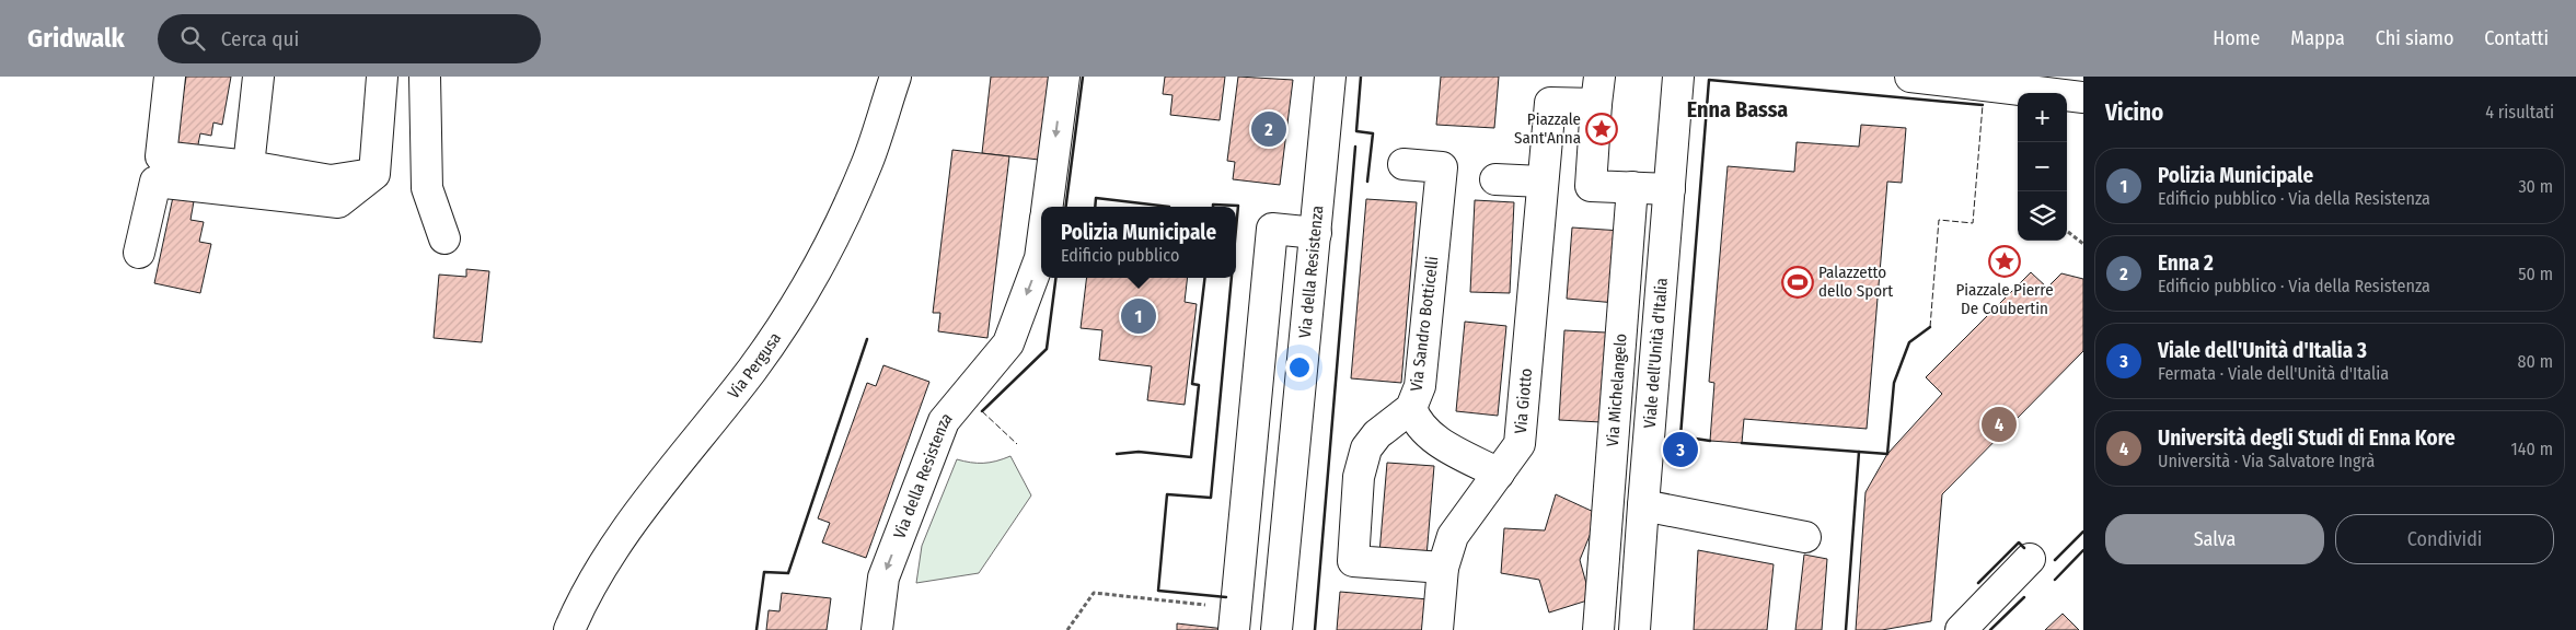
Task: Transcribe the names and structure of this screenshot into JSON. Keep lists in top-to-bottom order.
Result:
{
  "streets": {
    "street": [
      "Via della Resistenza",
      "Via Sandro Botticelli",
      "Viale dell'Unità d'Italia",
      "Via Pergusa",
      "Via Michelangelo",
      "Via Giotto"
    ]
  },
  "crossings": [
    ["Via Sandro Botticelli", "Via Giotto"]
  ],
  "one_way": ["Via della Resistenza"],
  "districts": ["Enna Bassa"],
  "places": {
    "place": ["Piazzale Sant'Anna", "Piazzale Pierre De Coubertin"],
    "sports": ["Palazzetto dello Sport"]
  },
  "page": {
    "header": "Gridwalk",
    "search": "Cerca qui",
    "nav": [
      "Home",
      "Mappa",
      "Chi siamo",
      "Contatti"
    ],
    "heading": ["Vicino", "4 risultati"],
    "map_buttons": ["+", "−"],
    "pins": [
      "2",
      "1",
      "4",
      "3"
    ],
    "list": [
      {
        "mark": "1",
        "name": "Polizia Municipale",
        "note": "Edificio pubblico · Via della Resistenza",
        "value": "30 m"
      },
      {
        "mark": "2",
        "name": "Enna 2",
        "note": "Edificio pubblico · Via della Resistenza",
        "value": "50 m"
      },
      {
        "mark": "3",
        "name": "Viale dell'Unità d'Italia 3",
        "note": "Fermata · Viale dell'Unità d'Italia",
        "value": "80 m"
      },
      {
        "mark": "4",
        "name": "Università degli Studi di Enna Kore",
        "note": "Università · Via Salvatore Ingrà",
        "value": "140 m"
      }
    ],
    "popup": ["Polizia Municipale", "Edificio pubblico"],
    "buttons": ["Salva", "Condividi"]
  }
}
